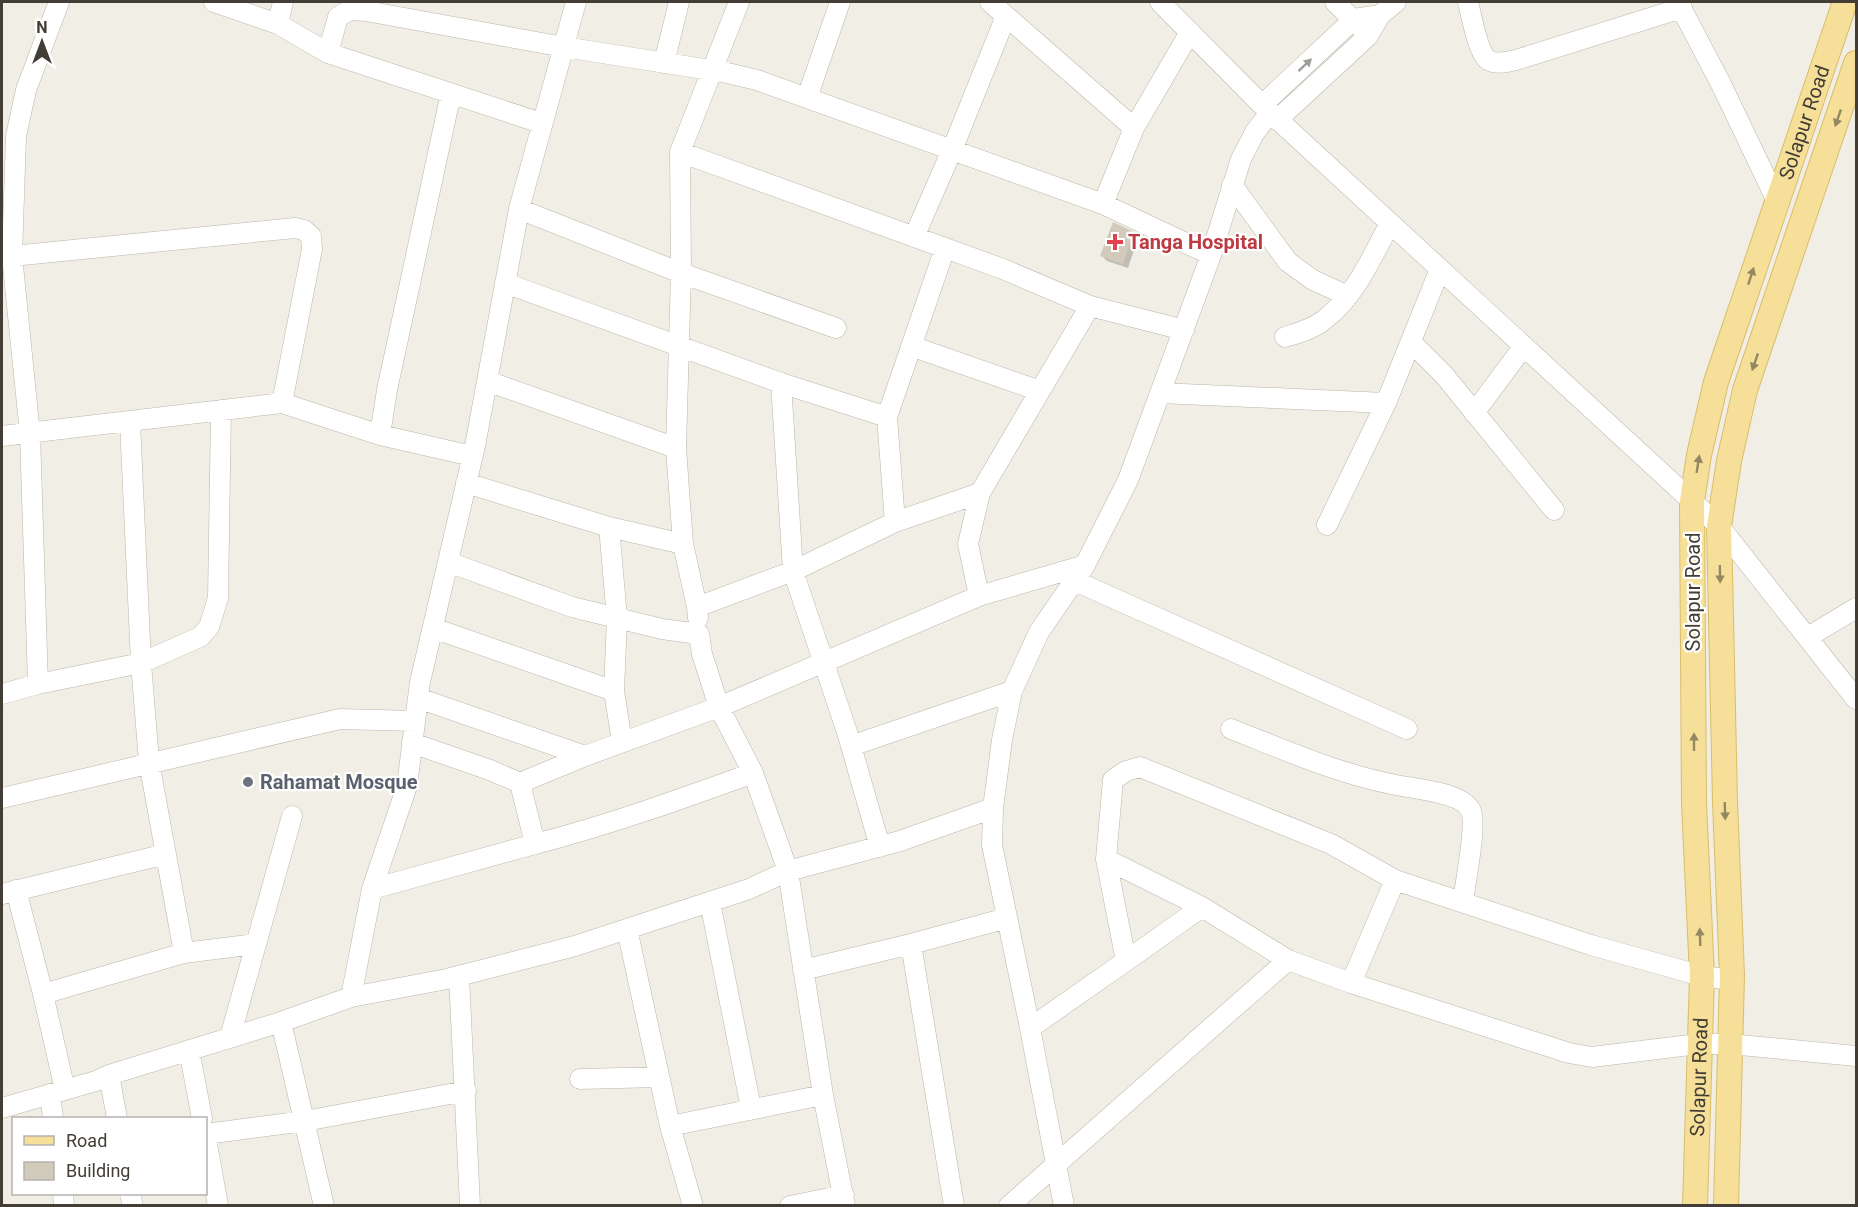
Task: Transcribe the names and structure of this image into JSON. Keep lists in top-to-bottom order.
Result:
{
  "streets": {
    "main road": ["Solapur Road"]
  },
  "places": {
    "health": ["Tanga Hospital"],
    "other": ["Rahamat Mosque"]
  },
  "legend": ["Road", "Building"],
  "north": "top"
}
